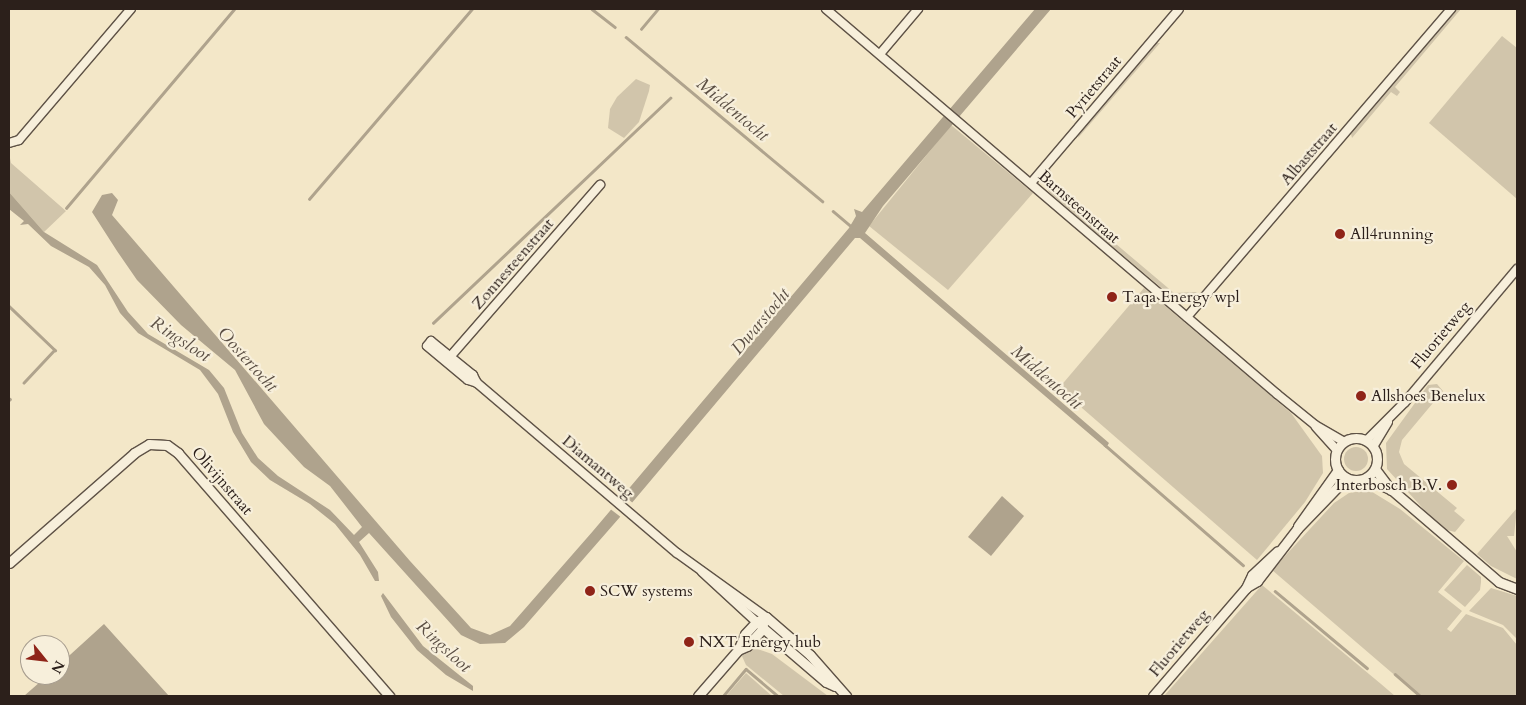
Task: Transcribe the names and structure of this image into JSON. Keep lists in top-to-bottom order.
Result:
{
  "streets": {
    "street": [
      "Pyrietstraat",
      "Albaststraat",
      "Barnsteenstraat",
      "Zonnesteenstraat",
      "Fluorietweg",
      "Diamantweg",
      "Olivijnstraat"
    ]
  },
  "crossings": [
    ["Pyrietstraat", "Barnsteenstraat"],
    ["Albaststraat", "Barnsteenstraat"],
    ["Barnsteenstraat", "Fluorietweg"],
    ["Zonnesteenstraat", "Diamantweg"]
  ],
  "water": [
    "Middentocht",
    "Dwarstocht",
    "Ringsloot",
    "Oostertocht"
  ],
  "places": [
    "All4running",
    "Taqa Energy wpl",
    "Allshoes Benelux",
    "Interbosch B.V.",
    "SCW systems",
    "NXT Energy hub"
  ],
  "north": "bottom right"
}
